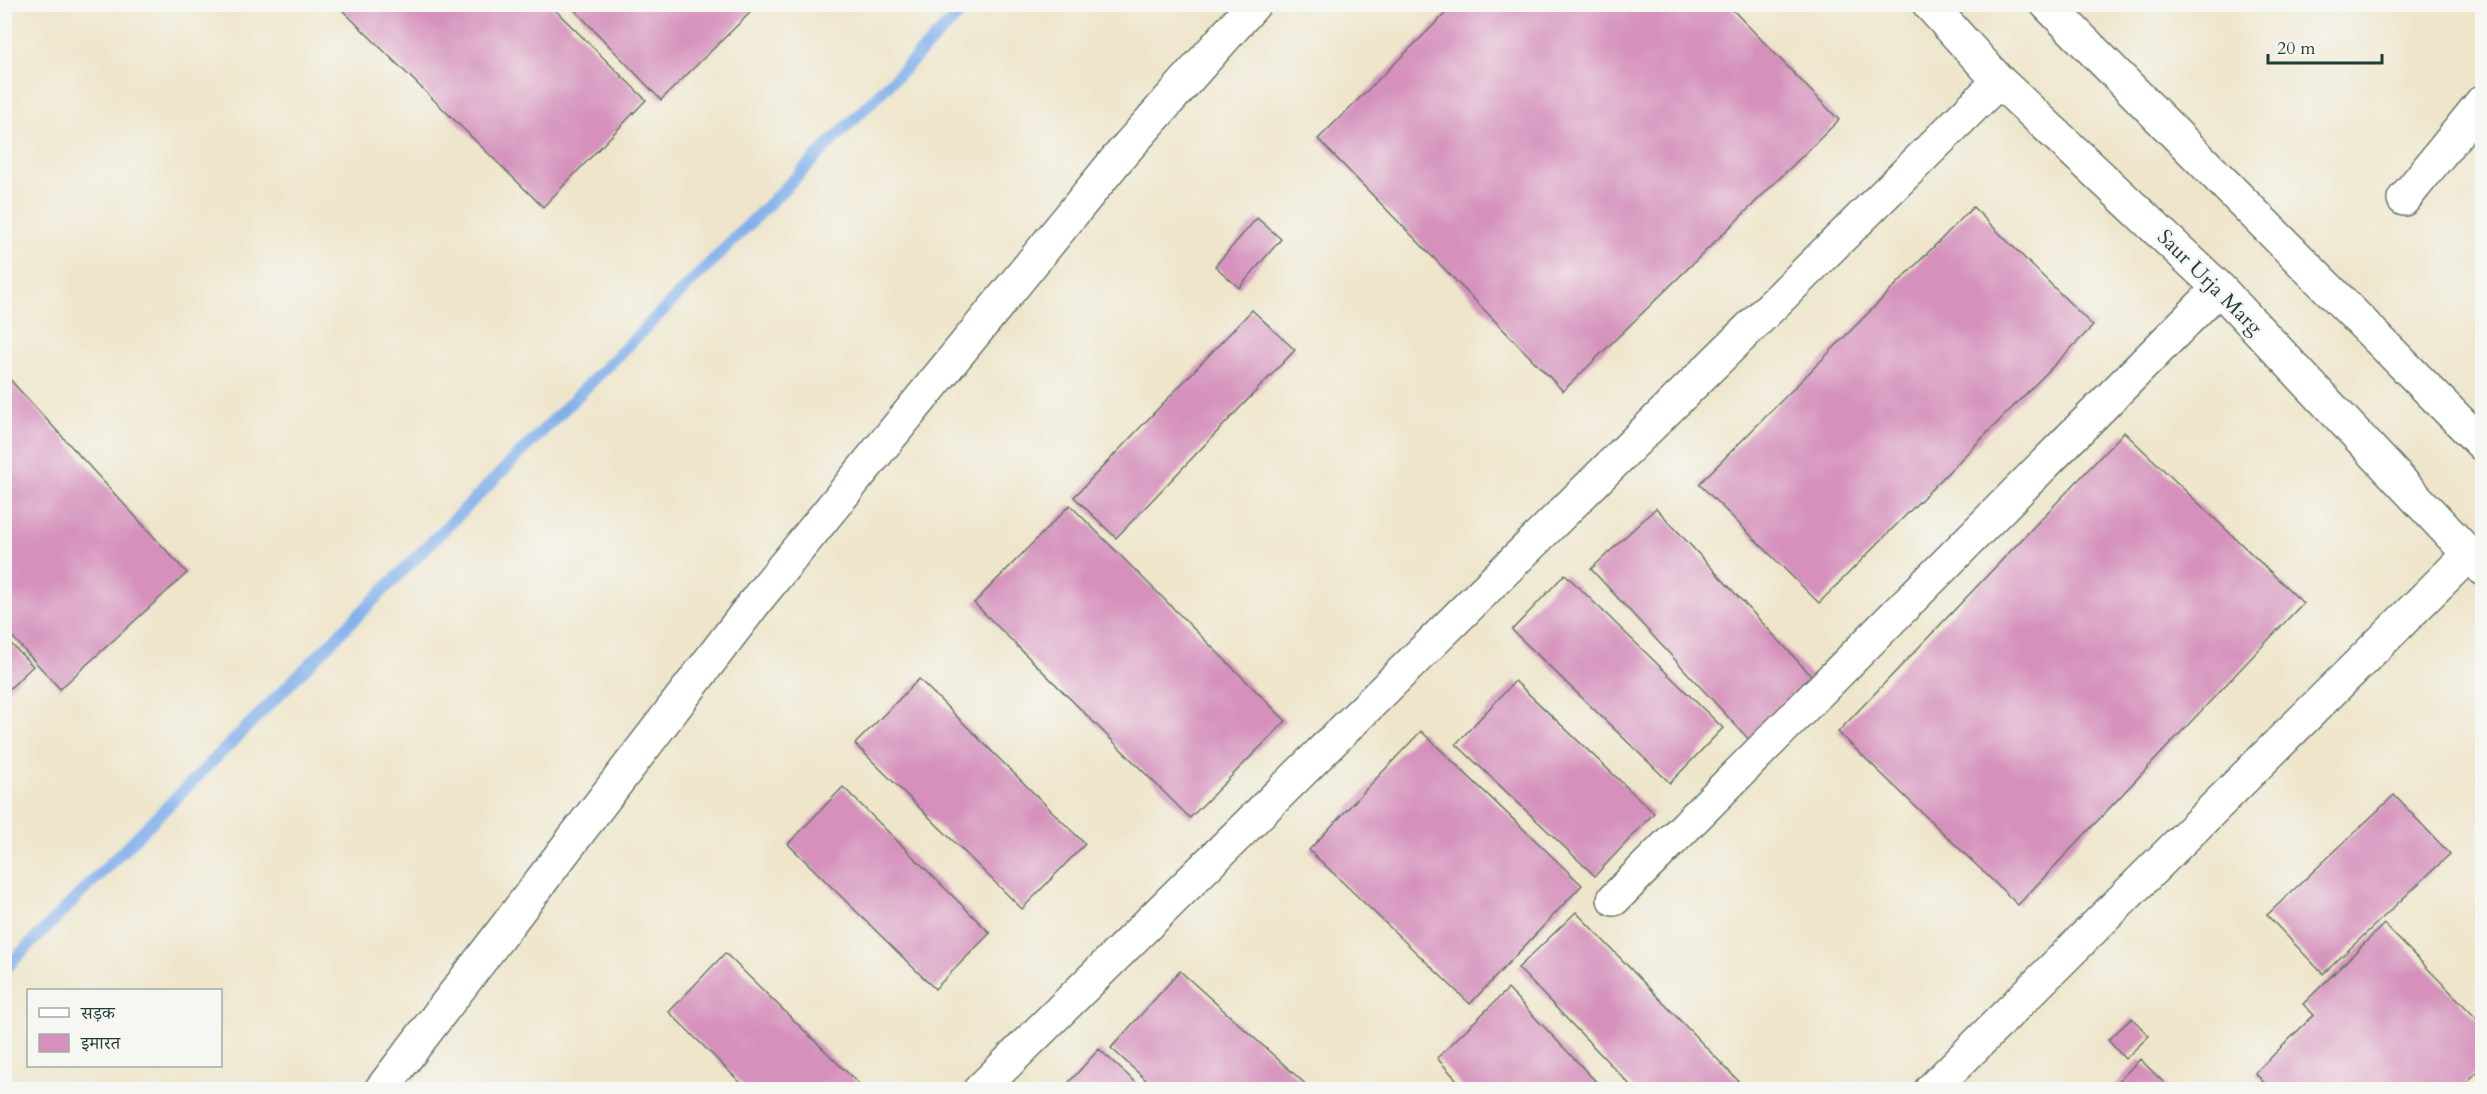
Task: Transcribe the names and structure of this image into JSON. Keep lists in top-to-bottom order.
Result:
{
  "streets": {
    "street": ["Saur Urja Marg"]
  },
  "legend": ["सड़क", "इमारत"],
  "scale_bar": "20 m"
}
